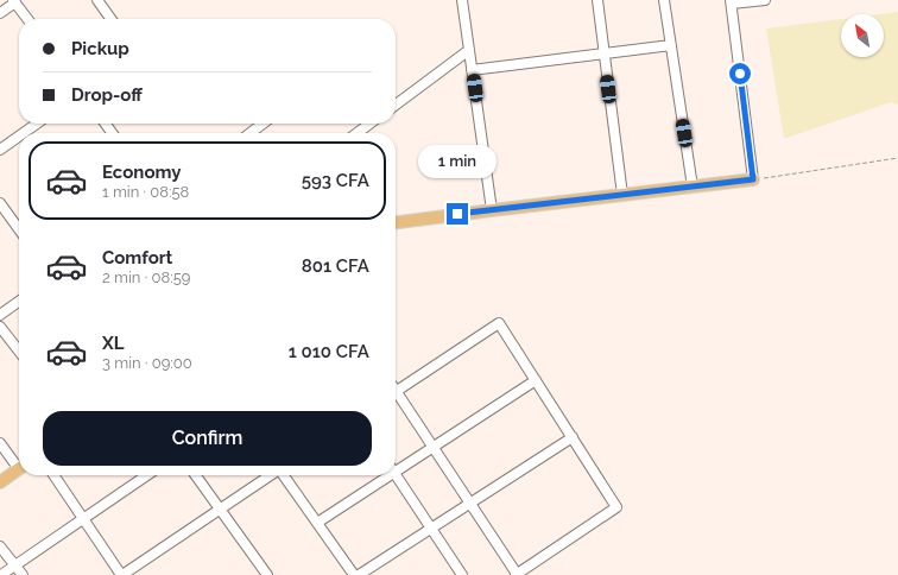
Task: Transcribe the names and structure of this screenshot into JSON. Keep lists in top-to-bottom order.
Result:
{
  "north": "top left",
  "page": {
    "banner": ["Pickup", "Drop-off"],
    "list": [
      {
        "name": "Economy",
        "note": "1 min · 08:58",
        "value": "593 CFA"
      },
      {
        "name": "Comfort",
        "note": "2 min · 08:59",
        "value": "801 CFA"
      },
      {
        "name": "XL",
        "note": "3 min · 09:00",
        "value": "1 010 CFA"
      }
    ],
    "bubble": "1 min",
    "buttons": "Confirm"
  }
}
